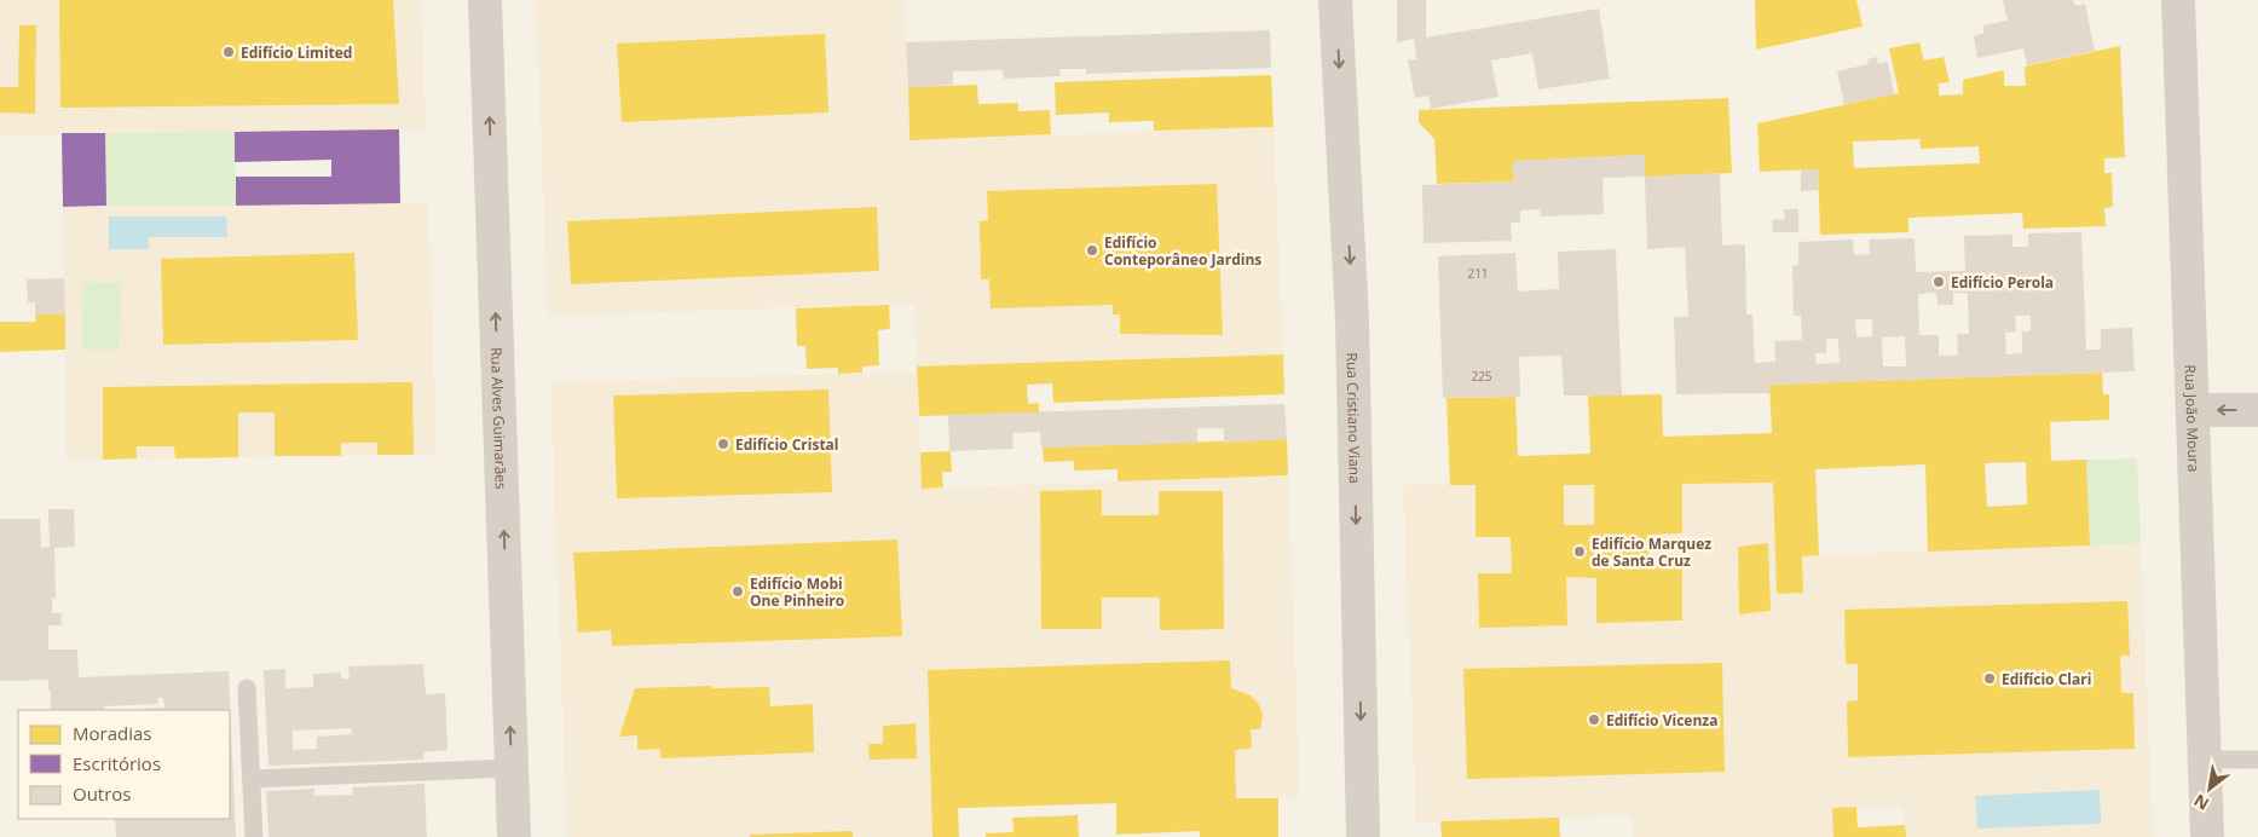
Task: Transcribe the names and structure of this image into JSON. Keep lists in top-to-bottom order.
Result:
{
  "streets": {
    "street": ["Rua Alves Guimarães", "Rua Cristiano Viana", "Rua João Moura"]
  },
  "one_way": ["Rua Alves Guimarães", "Rua Cristiano Viana"],
  "places": [
    "Edifício Limited",
    "Edifício Conteporâneo Jardins",
    "Edifício Perola",
    "Edifício Cristal",
    "Edifício Marquez de Santa Cruz",
    "Edifício Mobi One Pinheiro",
    "Edifício Clari",
    "Edifício Vicenza"
  ],
  "house_numbers": ["211", "225"],
  "legend": ["Moradias", "Escritórios", "Outros"],
  "north": "bottom left"
}
